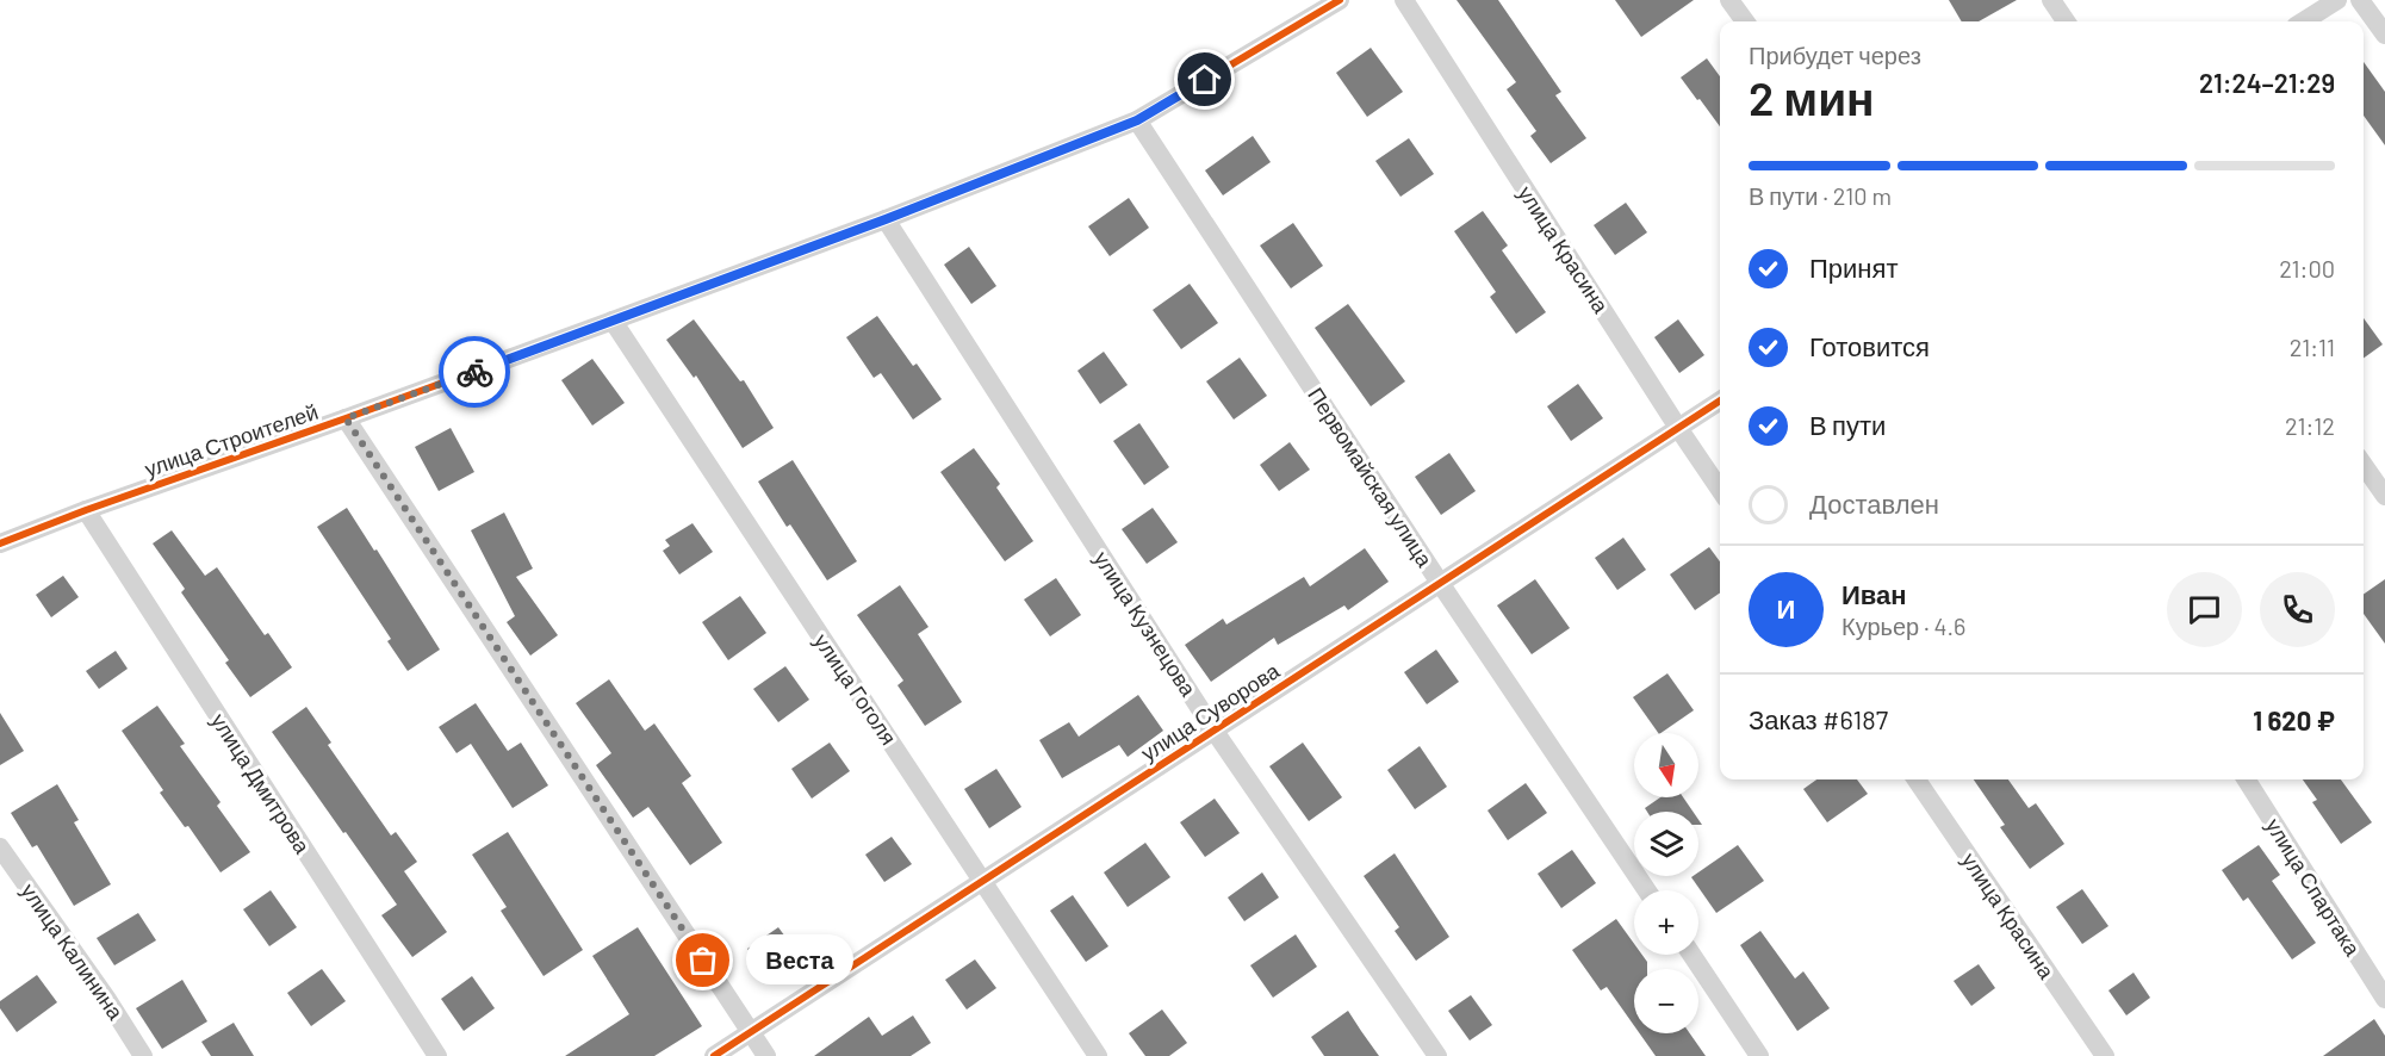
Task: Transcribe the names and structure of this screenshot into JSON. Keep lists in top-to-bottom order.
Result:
{
  "streets": {
    "street": [
      "улица Красина",
      "улица Строителей",
      "Первомайская улица",
      "улица Кузнецова",
      "улица Гоголя",
      "улица Суворова",
      "улица Дмитрова",
      "улица Спартака",
      "улица Калинина"
    ]
  },
  "crossings": [
    ["улица Красина", "улица Суворова"],
    ["улица Строителей", "Первомайская улица"],
    ["улица Строителей", "улица Кузнецова"],
    ["улица Строителей", "улица Гоголя"],
    ["улица Строителей", "улица Дмитрова"],
    ["Первомайская улица", "улица Суворова"],
    ["улица Кузнецова", "улица Суворова"],
    ["улица Гоголя", "улица Суворова"]
  ],
  "places": ["Веста"],
  "north": "bottom",
  "page": {
    "heading": ["2 мин", "Прибудет через", "21:24–21:29"],
    "panel": [
      "Иван",
      "Курьер · 4.6",
      "Заказ #6187",
      "1 620 ₽"
    ],
    "bar": "В пути · 210 m",
    "list": [
      ["Принят", "21:00"],
      ["Готовится", "21:11"],
      ["В пути", "21:12"],
      "Доставлен"
    ],
    "round": "И",
    "map_buttons": ["+", "−"],
    "bubble": "Веста"
  }
}
